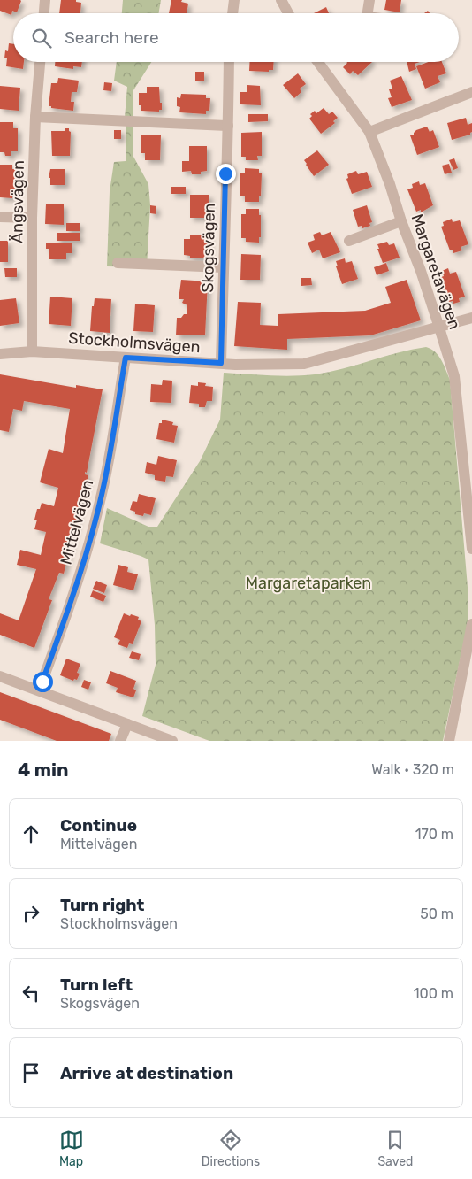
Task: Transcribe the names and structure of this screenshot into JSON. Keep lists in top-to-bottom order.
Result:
{
  "streets": {
    "street": [
      "Ängsvägen",
      "Skogsvägen",
      "Margaretavägen",
      "Stockholmsvägen",
      "Mittelvägen"
    ]
  },
  "crossings": [
    ["Ängsvägen", "Stockholmsvägen"],
    ["Skogsvägen", "Stockholmsvägen"],
    ["Margaretavägen", "Stockholmsvägen"],
    ["Stockholmsvägen", "Mittelvägen"]
  ],
  "parks": ["Margaretaparken"],
  "page": {
    "search": "Search here",
    "heading": ["4 min", "Walk · 320 m"],
    "list": [
      ["Continue", "Mittelvägen", "170 m"],
      ["Turn right", "Stockholmsvägen", "50 m"],
      ["Turn left", "Skogsvägen", "100 m"],
      "Arrive at destination"
    ],
    "nav": ["Map", "Directions", "Saved"]
  }
}
